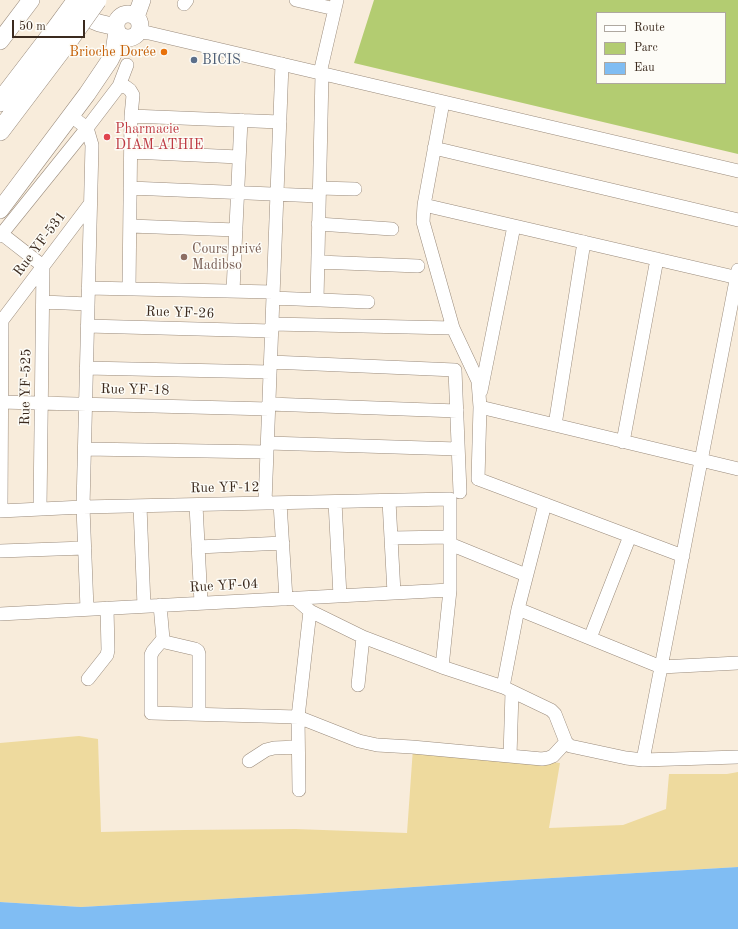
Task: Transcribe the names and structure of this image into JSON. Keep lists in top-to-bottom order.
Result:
{
  "streets": {
    "street": [
      "Rue YF-531",
      "Rue YF-26",
      "Rue YF-525",
      "Rue YF-18",
      "Rue YF-12",
      "Rue YF-04"
    ]
  },
  "crossings": [
    ["Rue YF-531", "Rue YF-525"],
    ["Rue YF-525", "Rue YF-18"],
    ["Rue YF-525", "Rue YF-12"]
  ],
  "places": [
    "Brioche Dorée",
    "BICIS",
    "Pharmacie DIAM ATHIE",
    "Cours privé Madibso"
  ],
  "legend": ["Route", "Parc", "Eau"],
  "scale_bar": "50 m"
}
